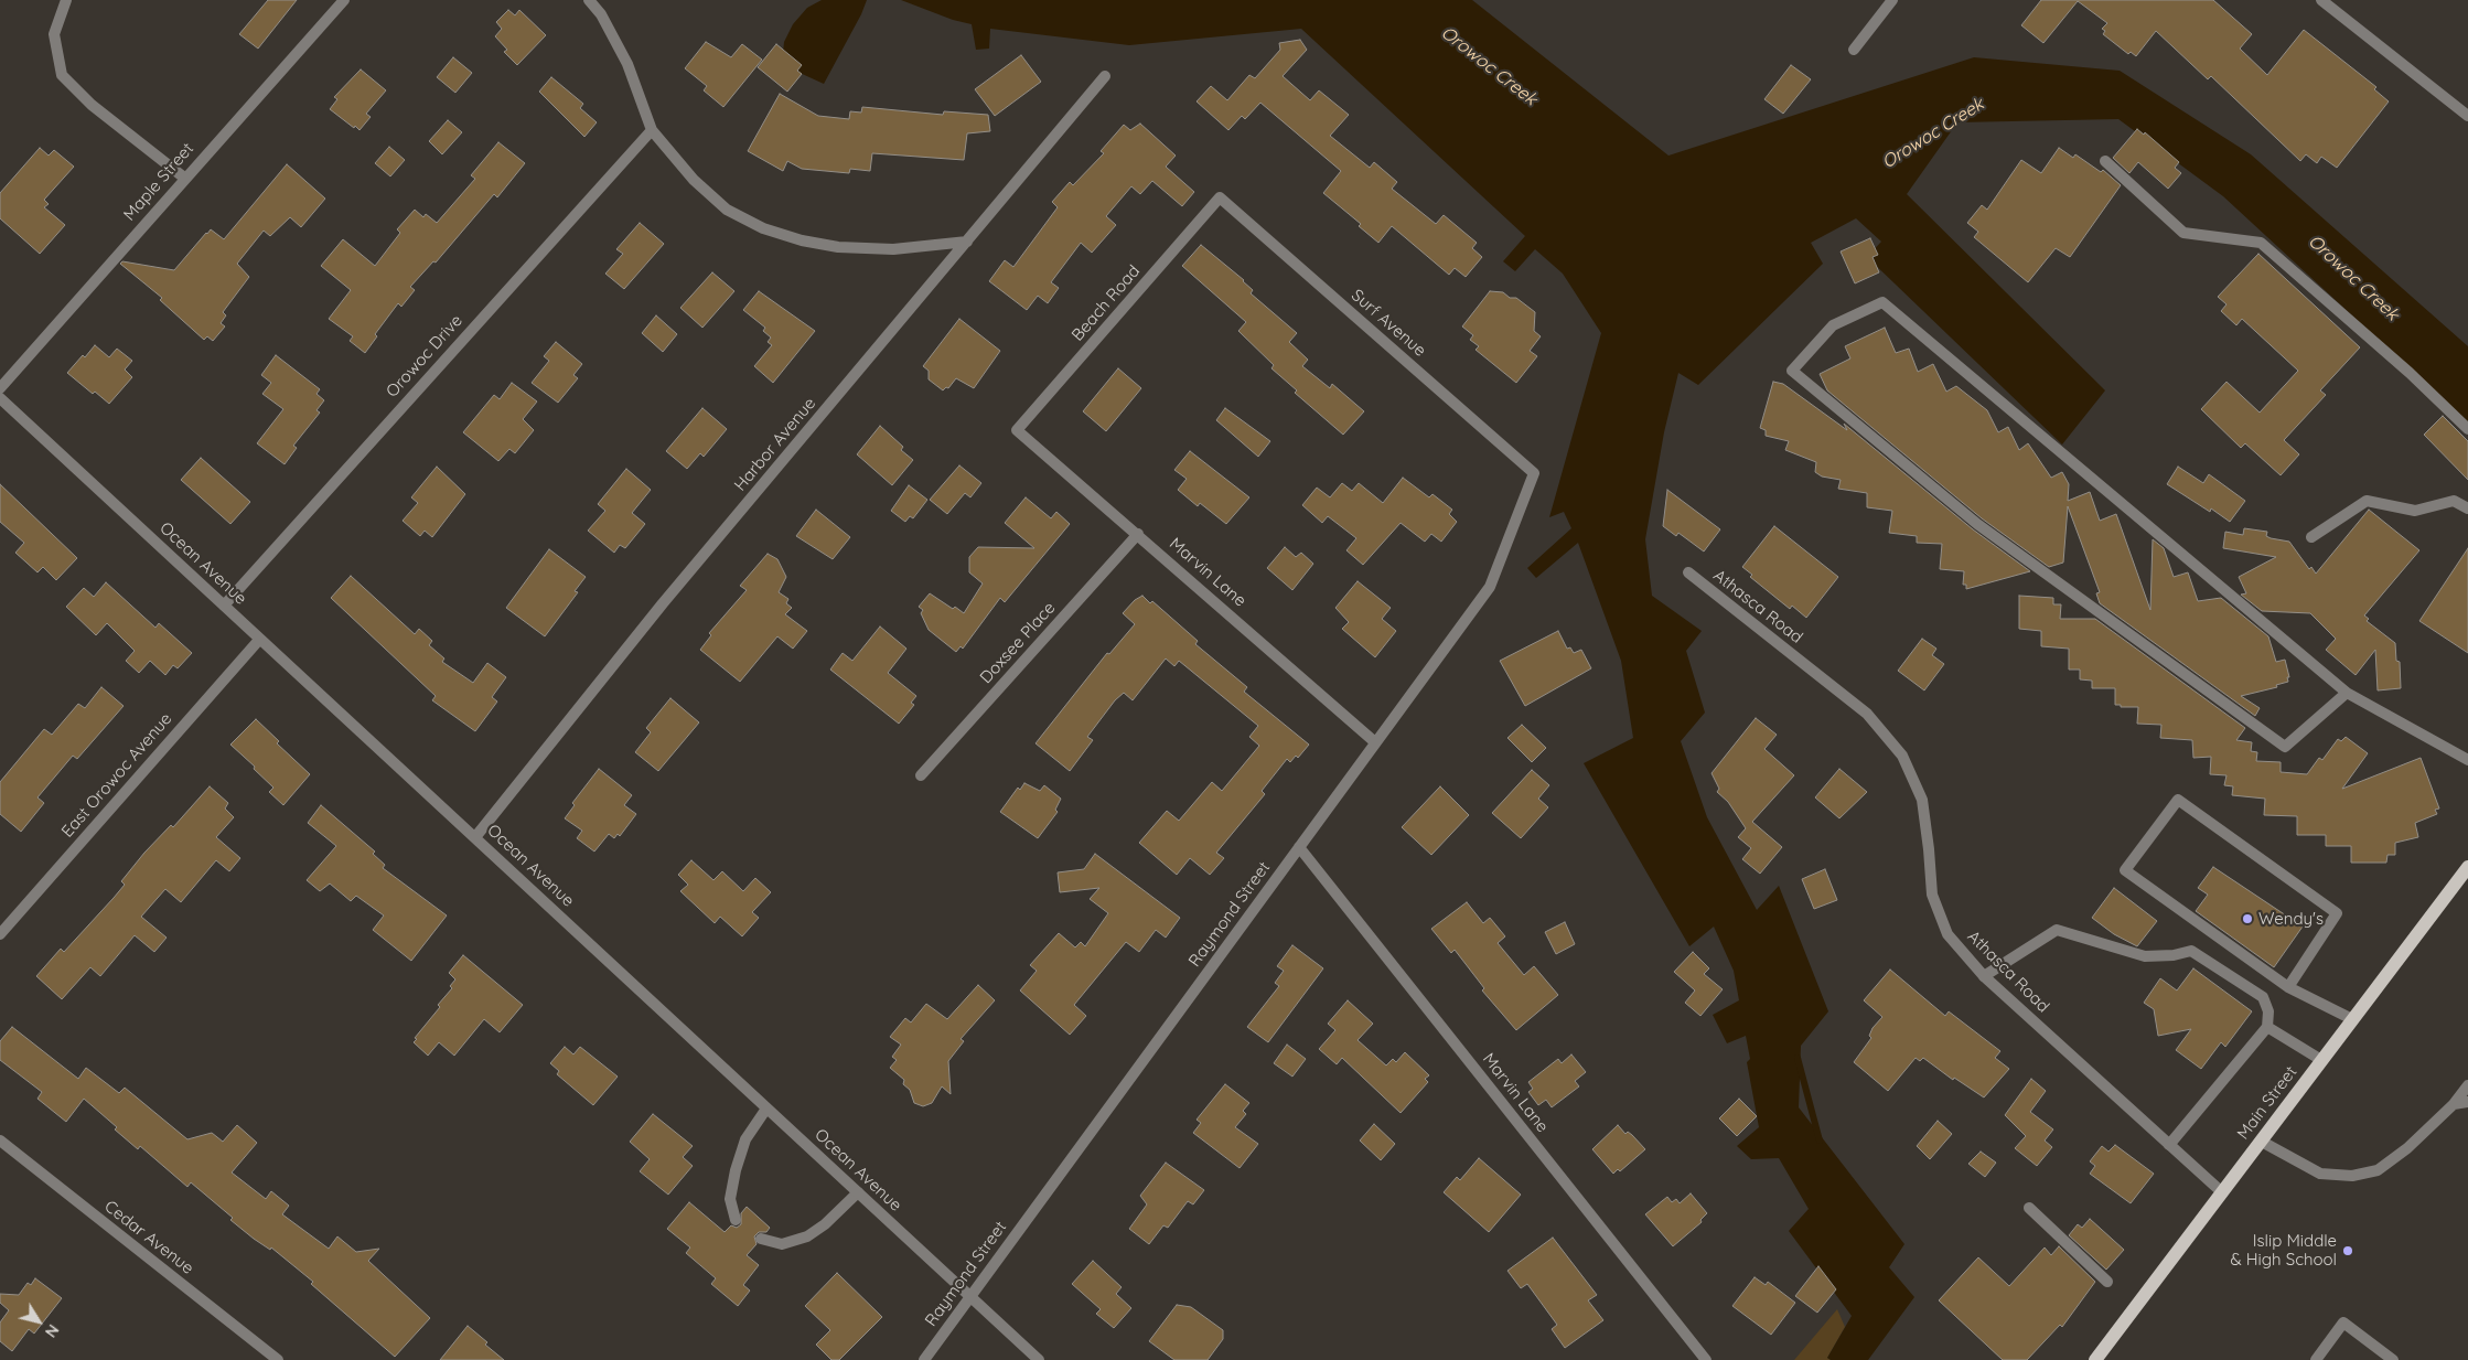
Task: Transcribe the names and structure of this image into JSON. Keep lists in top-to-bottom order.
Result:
{
  "streets": {
    "main road": ["Main Street"],
    "street": [
      "Maple Street",
      "Beach Road",
      "Surf Avenue",
      "Orowoc Drive",
      "Harbor Avenue",
      "Ocean Avenue",
      "Marvin Lane",
      "Athasca Road",
      "Doxsee Place",
      "East Orowoc Avenue",
      "Raymond Street",
      "Cedar Avenue"
    ]
  },
  "crossings": [
    ["Beach Road", "Surf Avenue"],
    ["Beach Road", "Marvin Lane"],
    ["Surf Avenue", "Raymond Street"],
    ["Orowoc Drive", "Ocean Avenue"],
    ["Harbor Avenue", "Ocean Avenue"],
    ["Ocean Avenue", "East Orowoc Avenue"],
    ["Ocean Avenue", "Raymond Street"],
    ["Marvin Lane", "Doxsee Place"],
    ["Marvin Lane", "Raymond Street"],
    ["Athasca Road", "Main Street"]
  ],
  "water": ["Orowoc Creek"],
  "places": ["Wendy's", "Islip Middle & High School"],
  "north": "bottom right"
}
